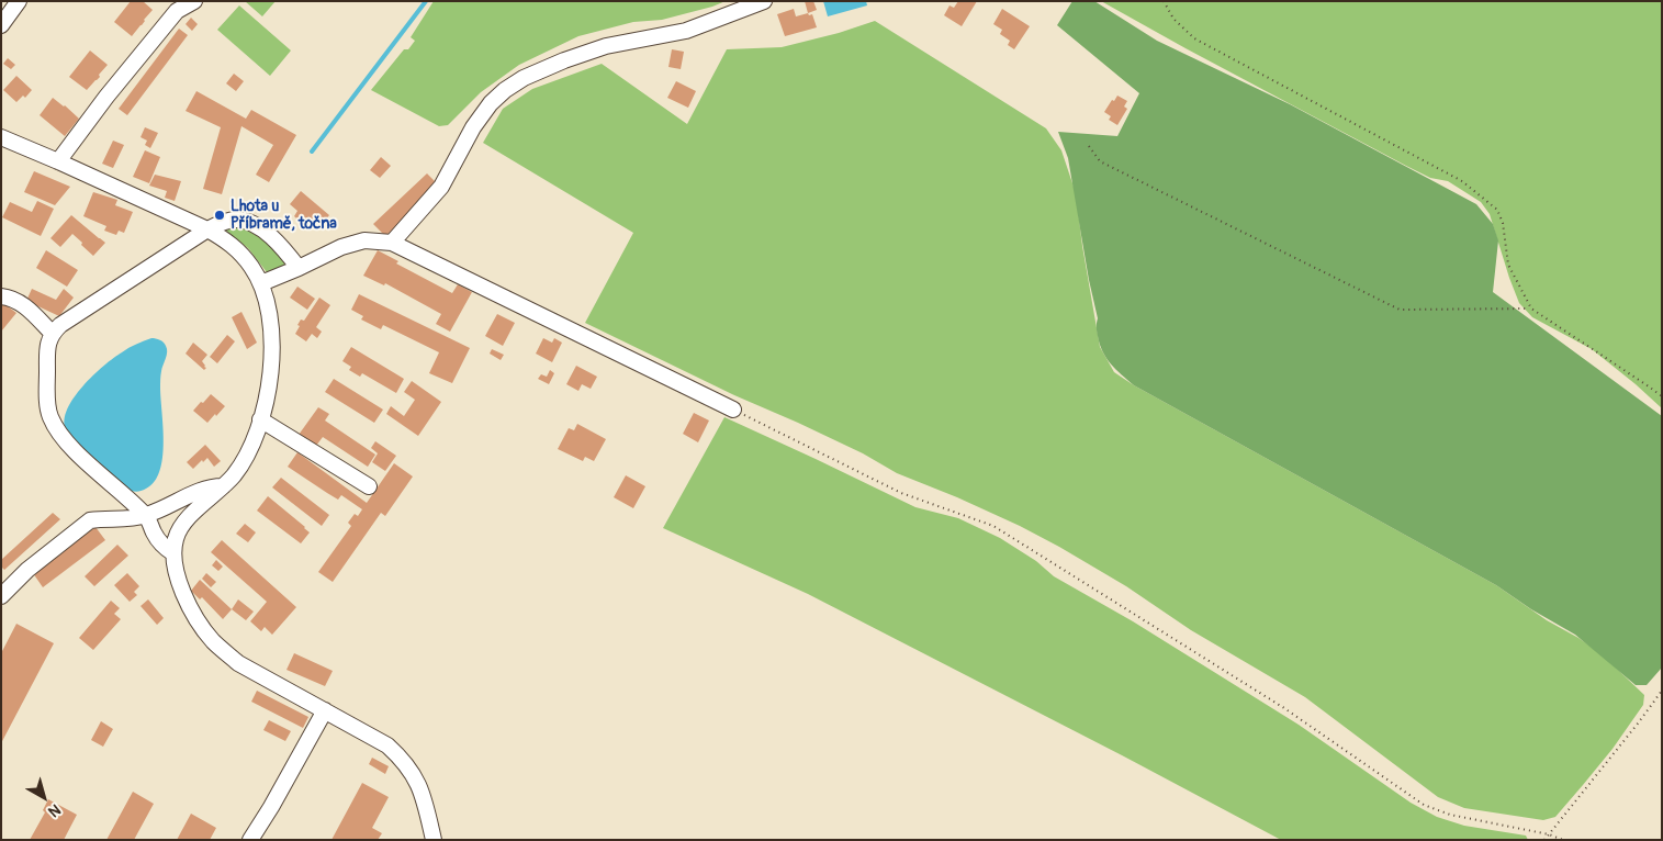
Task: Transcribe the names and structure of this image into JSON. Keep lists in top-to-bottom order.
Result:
{
  "places": ["Lhota u Příbramě, točna"],
  "north": "bottom right"
}
